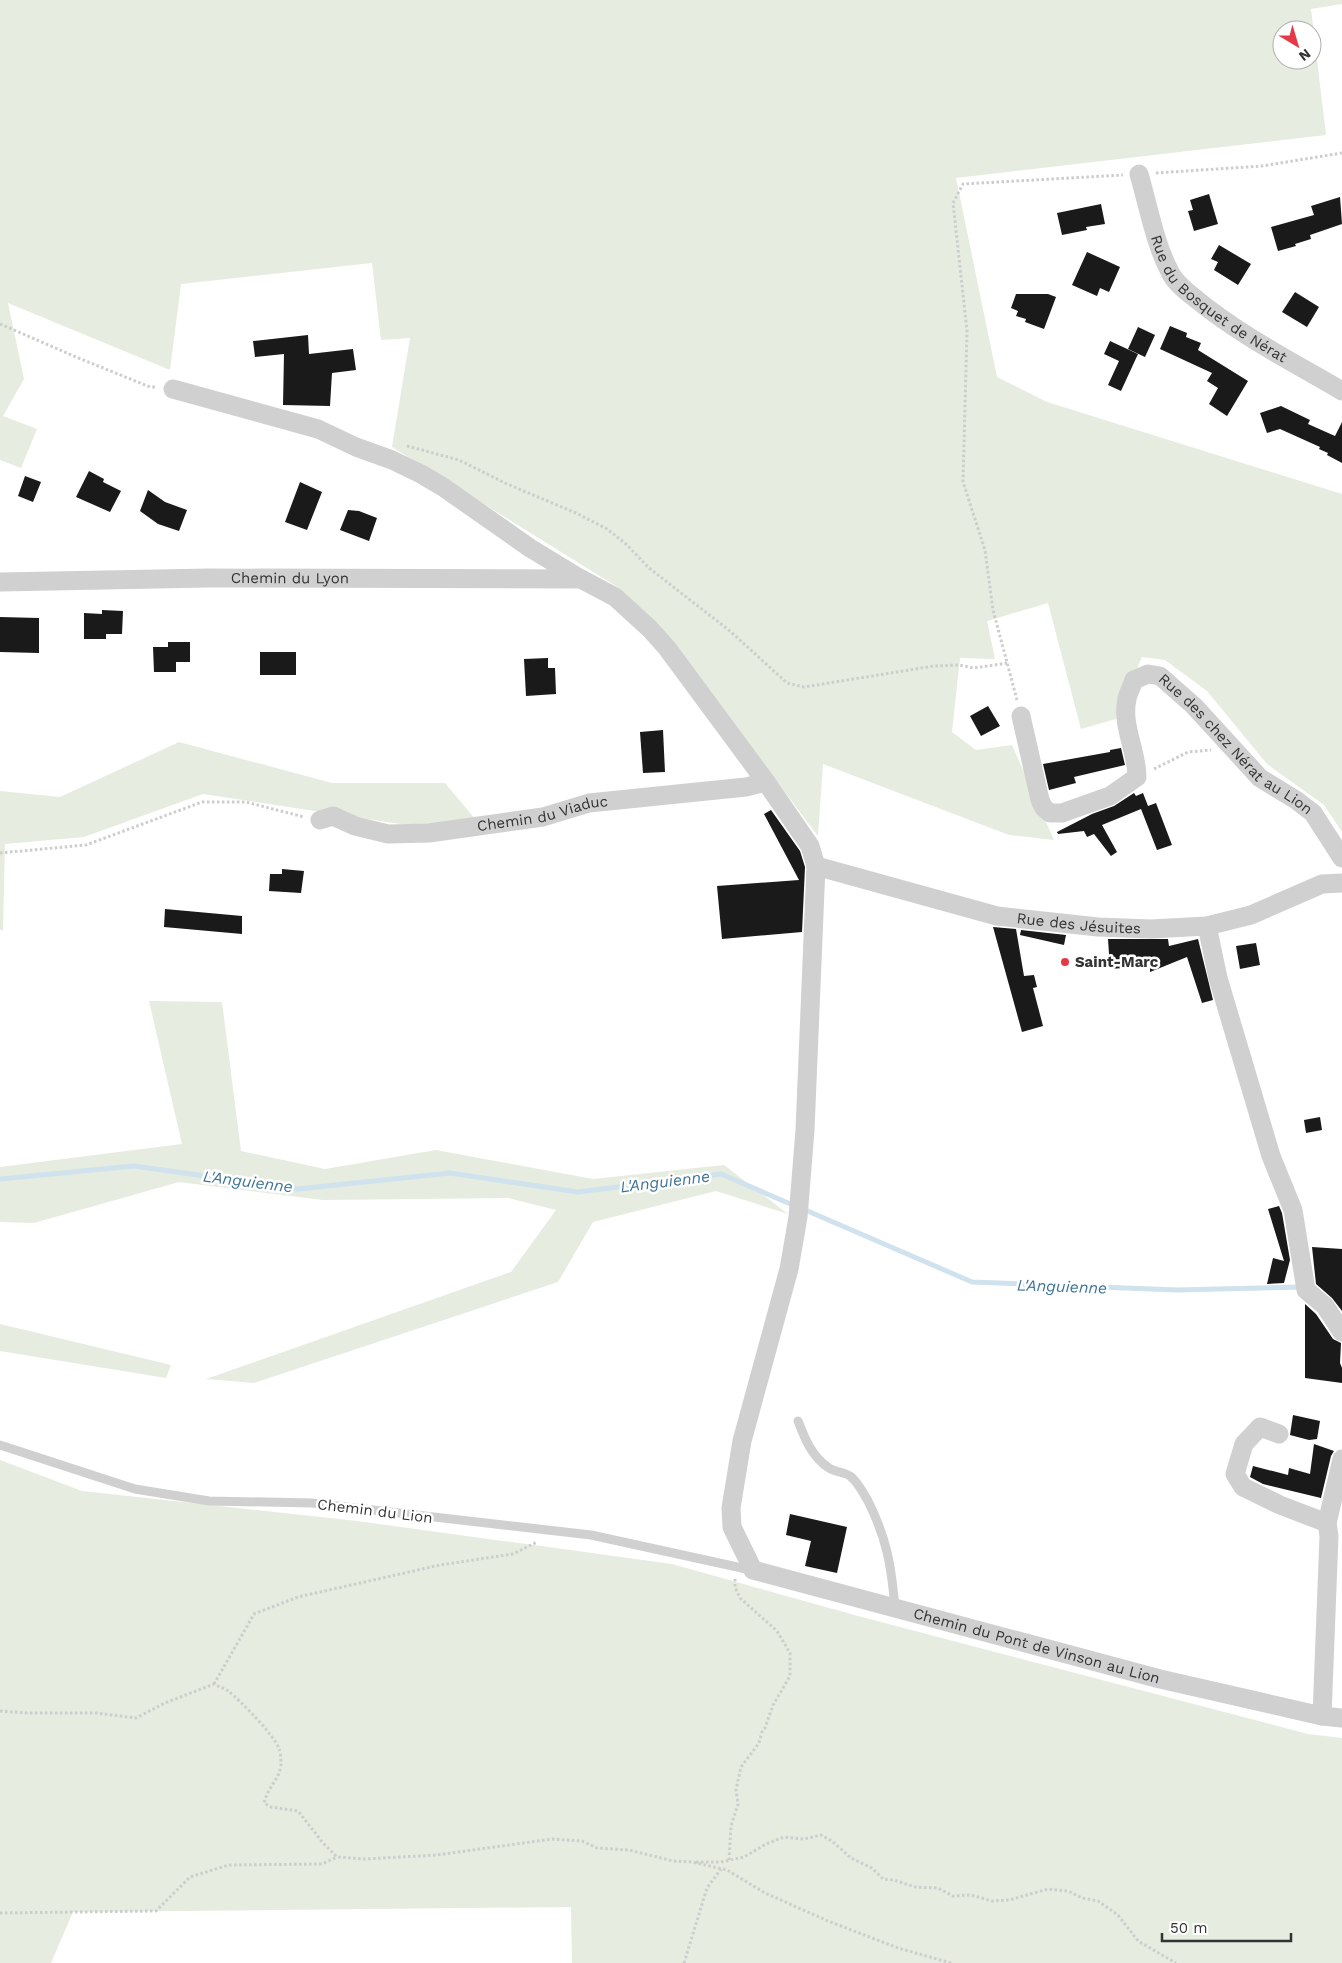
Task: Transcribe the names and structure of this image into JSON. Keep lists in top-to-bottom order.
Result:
{
  "streets": {
    "street": [
      "Rue du Bosquet de Nérat",
      "Chemin du Lyon",
      "Rue des chez Nérat au Lion",
      "Chemin du Viaduc",
      "Rue des Jésuites",
      "Chemin du Pont de Vinson au Lion"
    ],
    "lane": ["Chemin du Lion"]
  },
  "crossings": [
    ["Chemin du Lion", "Chemin du Pont de Vinson au Lion"]
  ],
  "water": ["L'Anguienne"],
  "places": ["Saint-Marc"],
  "scale_bar": "50 m",
  "north": "bottom right"
}
